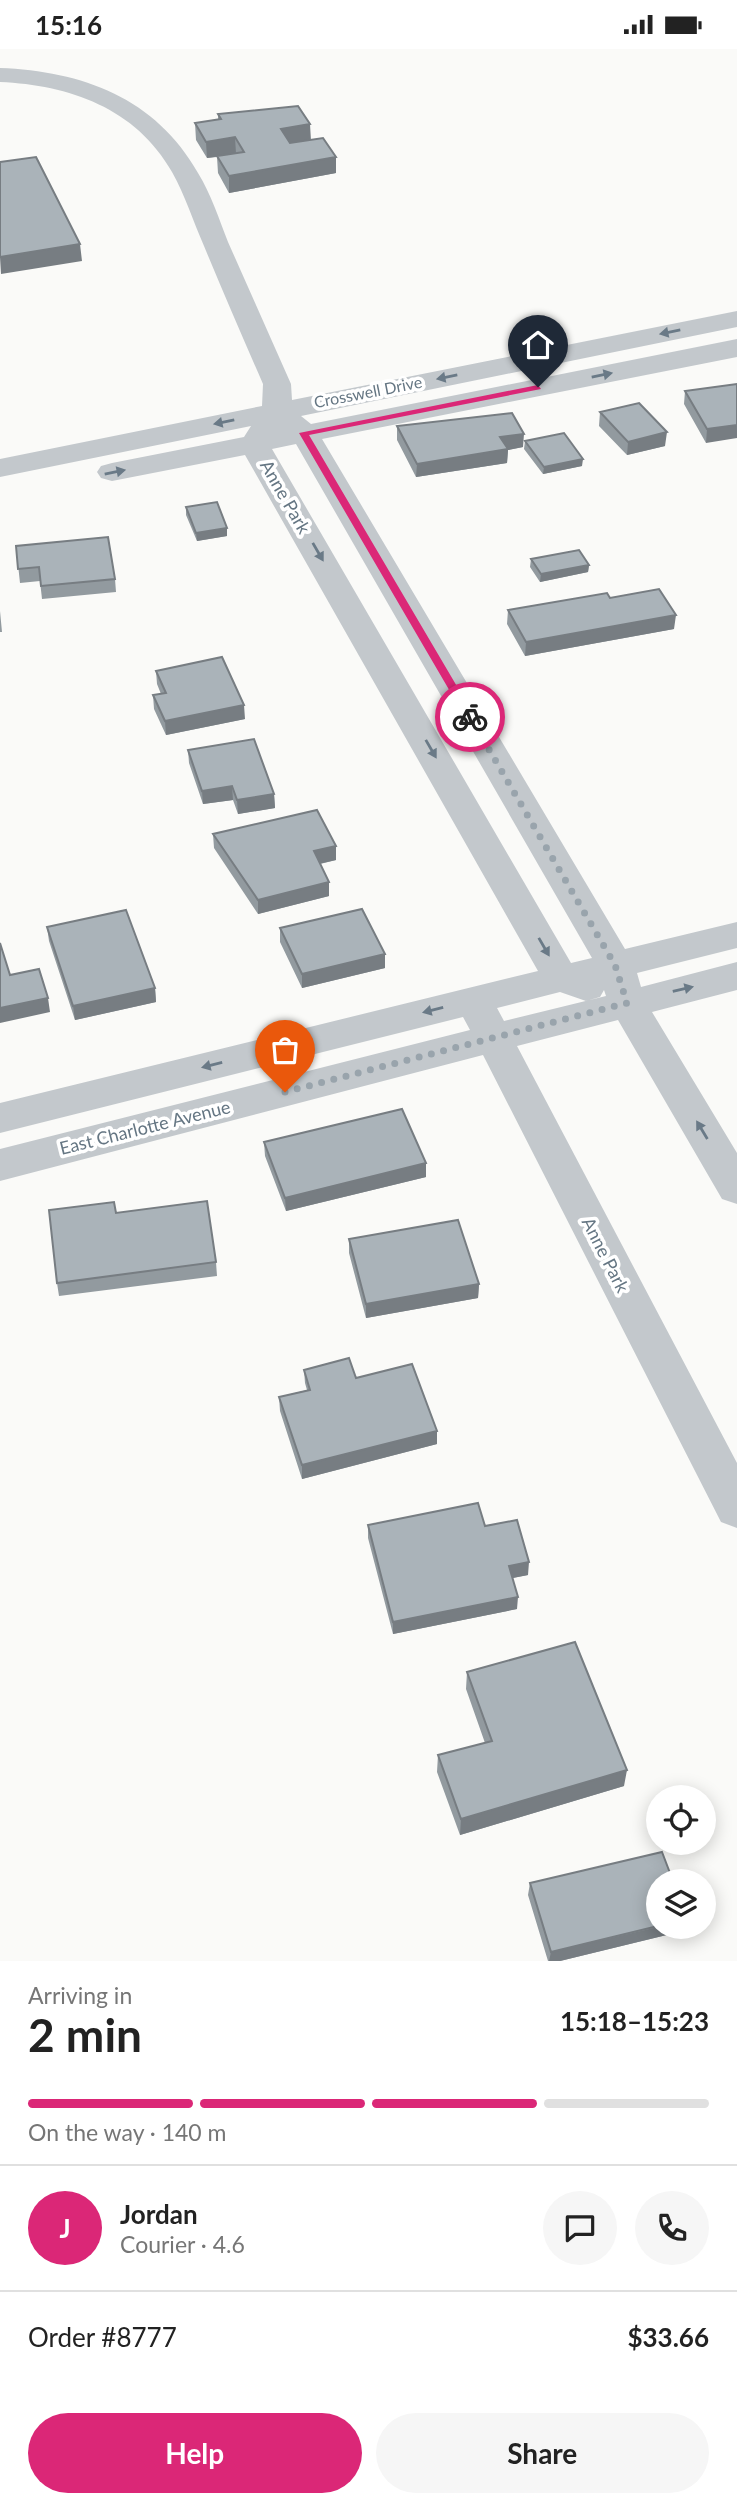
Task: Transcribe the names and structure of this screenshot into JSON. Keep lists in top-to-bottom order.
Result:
{
  "streets": {
    "street": ["Crosswell Drive", "Anne Park", "East Charlotte Avenue"]
  },
  "crossings": [
    ["Crosswell Drive", "Anne Park"],
    ["Anne Park", "East Charlotte Avenue"]
  ],
  "page": {
    "status": "15:16",
    "heading": ["2 min", "Arriving in", "15:18–15:23"],
    "panel": [
      "Jordan",
      "Courier · 4.6",
      "Order #8777",
      "$33.66"
    ],
    "bar": "On the way · 140 m",
    "round": "J",
    "buttons": ["Help", "Share"]
  }
}
